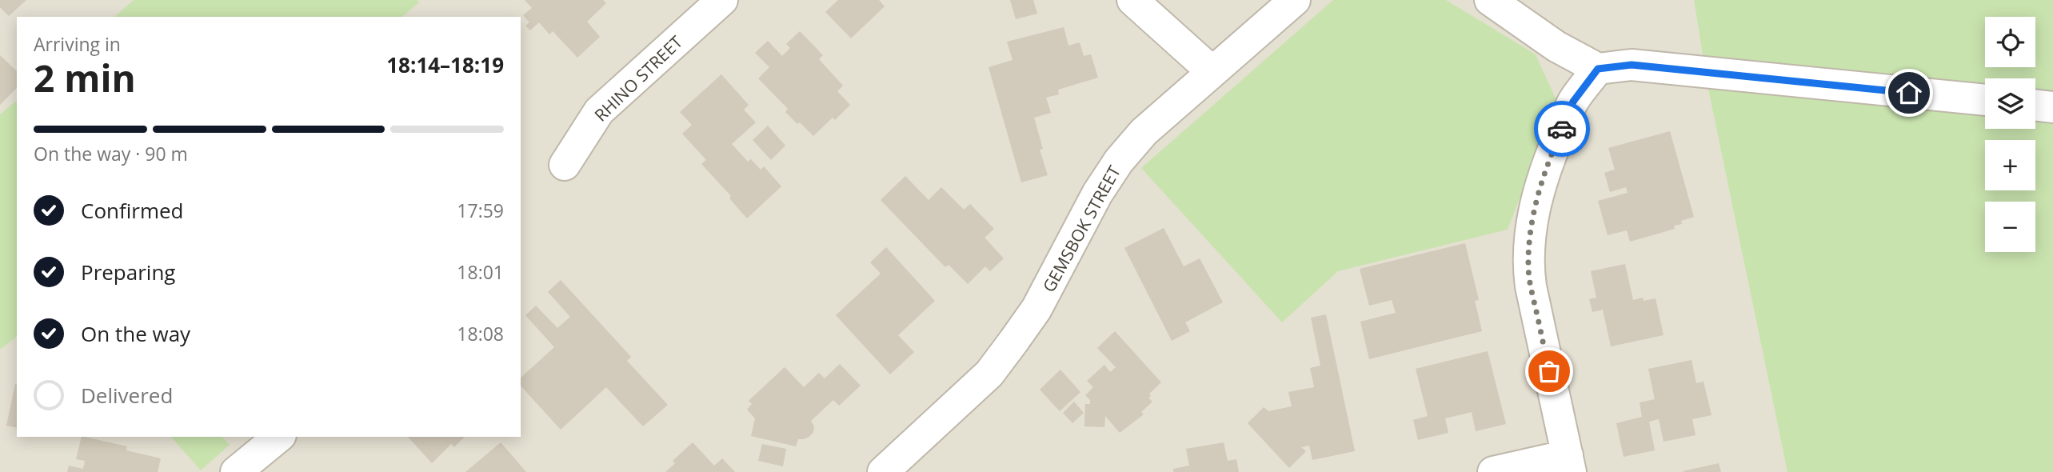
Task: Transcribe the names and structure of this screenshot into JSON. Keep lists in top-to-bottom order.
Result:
{
  "streets": {
    "street": ["RHINO STREET", "GEMSBOK STREET"]
  },
  "page": {
    "map_buttons": ["+", "−"],
    "heading": ["2 min", "Arriving in", "18:14–18:19"],
    "bar": "On the way · 90 m",
    "list": [
      ["Confirmed", "17:59"],
      ["Preparing", "18:01"],
      ["On the way", "18:08"],
      "Delivered"
    ]
  }
}
